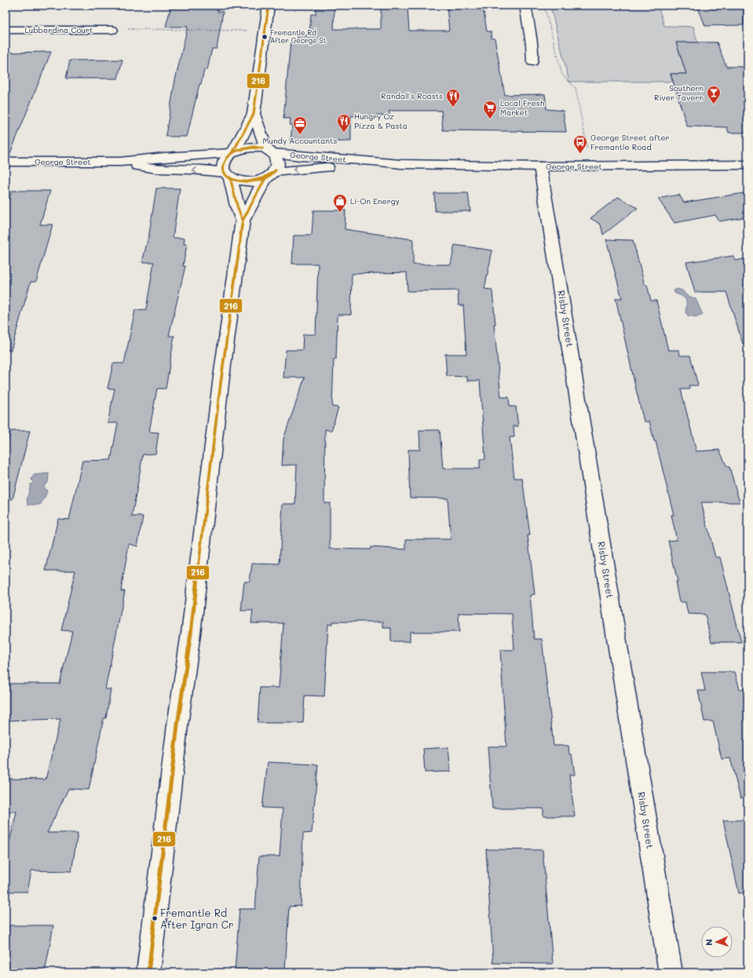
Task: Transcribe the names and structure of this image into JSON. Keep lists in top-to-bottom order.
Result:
{
  "streets": {
    "main road": ["Lubberdina Court", "George Street", "Risby Street"]
  },
  "crossings": [
    ["George Street", "Risby Street"]
  ],
  "places": {
    "other": ["Fremantle Rd After George St", "Fremantle Rd After Igran Cr"],
    "bar": ["Southern River Tavern"],
    "restaurant": ["Randall's Roasts", "Hungry Oz Pizza & Pasta"],
    "supermarket": ["Local Fresh Market"],
    "office": ["Mundy Accountants"],
    "bus stop": ["George Street after Fremantle Road"],
    "shop": ["Li-On Energy"]
  },
  "lines": ["transit line 216"],
  "north": "left"
}
